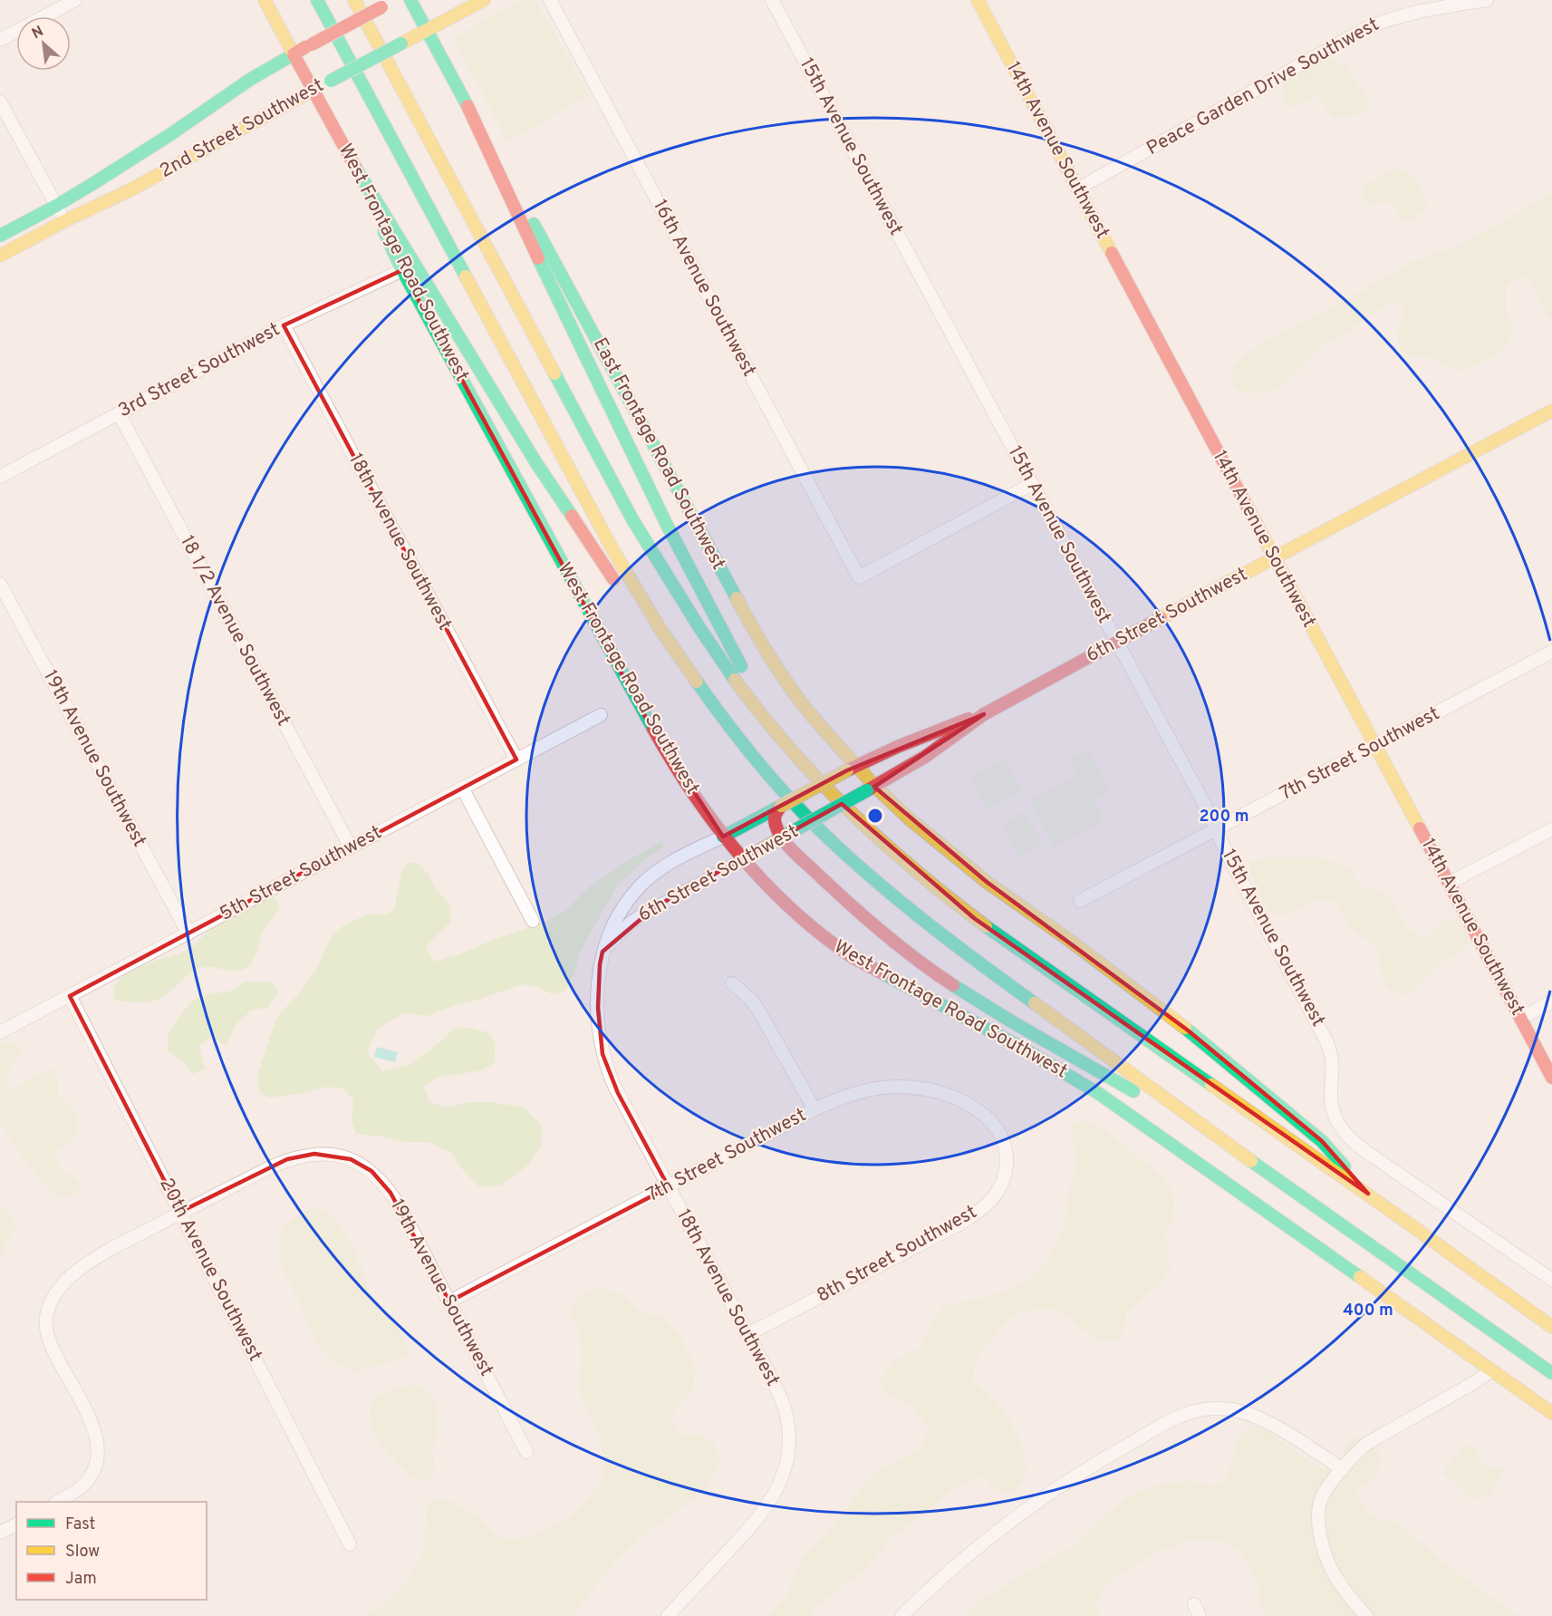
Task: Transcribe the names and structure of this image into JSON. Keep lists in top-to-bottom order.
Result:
{
  "streets": {
    "main road": [
      "2nd Street Southwest",
      "14th Avenue Southwest",
      "West Frontage Road Southwest",
      "East Frontage Road Southwest",
      "6th Street Southwest"
    ],
    "street": [
      "Peace Garden Drive Southwest",
      "15th Avenue Southwest",
      "16th Avenue Southwest",
      "3rd Street Southwest",
      "18th Avenue Southwest",
      "18 1/2 Avenue Southwest",
      "7th Street Southwest",
      "19th Avenue Southwest",
      "5th Street Southwest",
      "8th Street Southwest",
      "20th Avenue Southwest"
    ]
  },
  "crossings": [
    ["Peace Garden Drive Southwest", "14th Avenue Southwest"],
    ["2nd Street Southwest", "West Frontage Road Southwest"],
    ["15th Avenue Southwest", "16th Avenue Southwest"],
    ["15th Avenue Southwest", "6th Street Southwest"],
    ["15th Avenue Southwest", "7th Street Southwest"],
    ["14th Avenue Southwest", "6th Street Southwest"],
    ["14th Avenue Southwest", "7th Street Southwest"],
    ["West Frontage Road Southwest", "3rd Street Southwest"],
    ["West Frontage Road Southwest", "6th Street Southwest"],
    ["3rd Street Southwest", "18th Avenue Southwest"],
    ["3rd Street Southwest", "18 1/2 Avenue Southwest"],
    ["East Frontage Road Southwest", "6th Street Southwest"],
    ["18th Avenue Southwest", "6th Street Southwest"],
    ["18th Avenue Southwest", "7th Street Southwest"],
    ["18th Avenue Southwest", "5th Street Southwest"],
    ["18th Avenue Southwest", "8th Street Southwest"],
    ["18 1/2 Avenue Southwest", "5th Street Southwest"],
    ["7th Street Southwest", "19th Avenue Southwest"],
    ["7th Street Southwest", "8th Street Southwest"],
    ["19th Avenue Southwest", "5th Street Southwest"],
    ["19th Avenue Southwest", "20th Avenue Southwest"],
    ["5th Street Southwest", "20th Avenue Southwest"]
  ],
  "legend": ["Fast", "Slow", "Jam"],
  "north": "top left",
  "rings": ["200 m", "400 m"]
}
